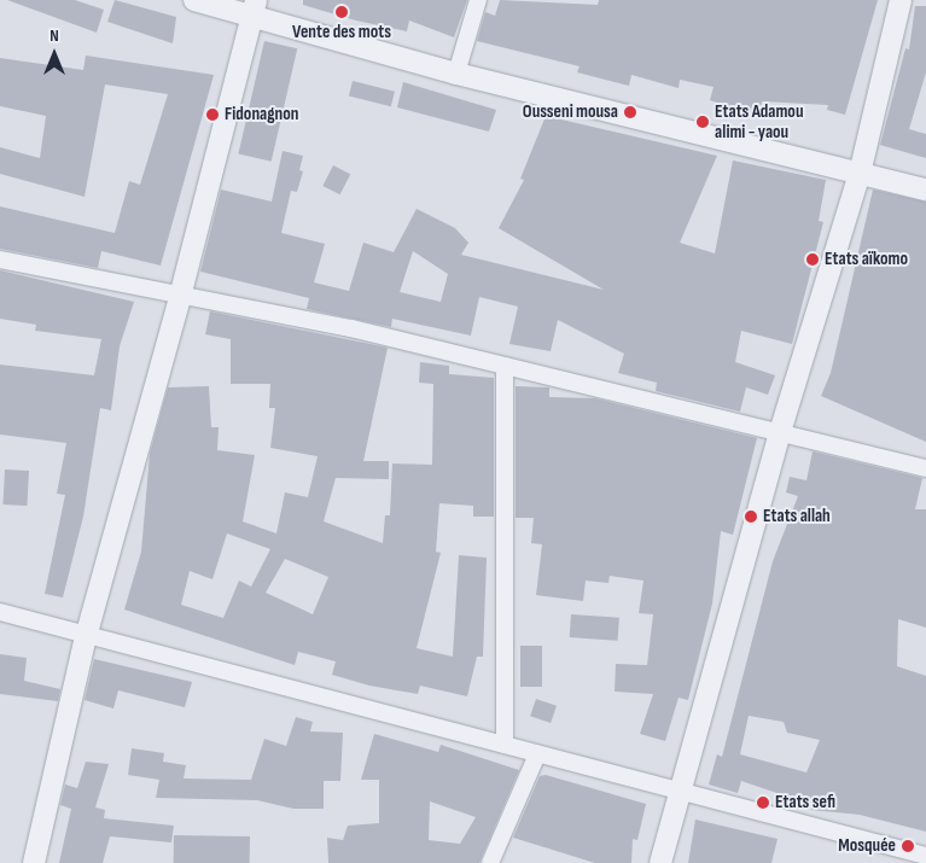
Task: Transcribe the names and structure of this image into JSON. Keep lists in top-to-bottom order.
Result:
{
  "places": [
    "Vente des mots",
    "Ousseni mousa",
    "Fidonagnon",
    "Etats Adamou alimi - yaou",
    "Etats aïkomo",
    "Etats allah",
    "Etats sefi",
    "Mosquée"
  ],
  "north": "top"
}
